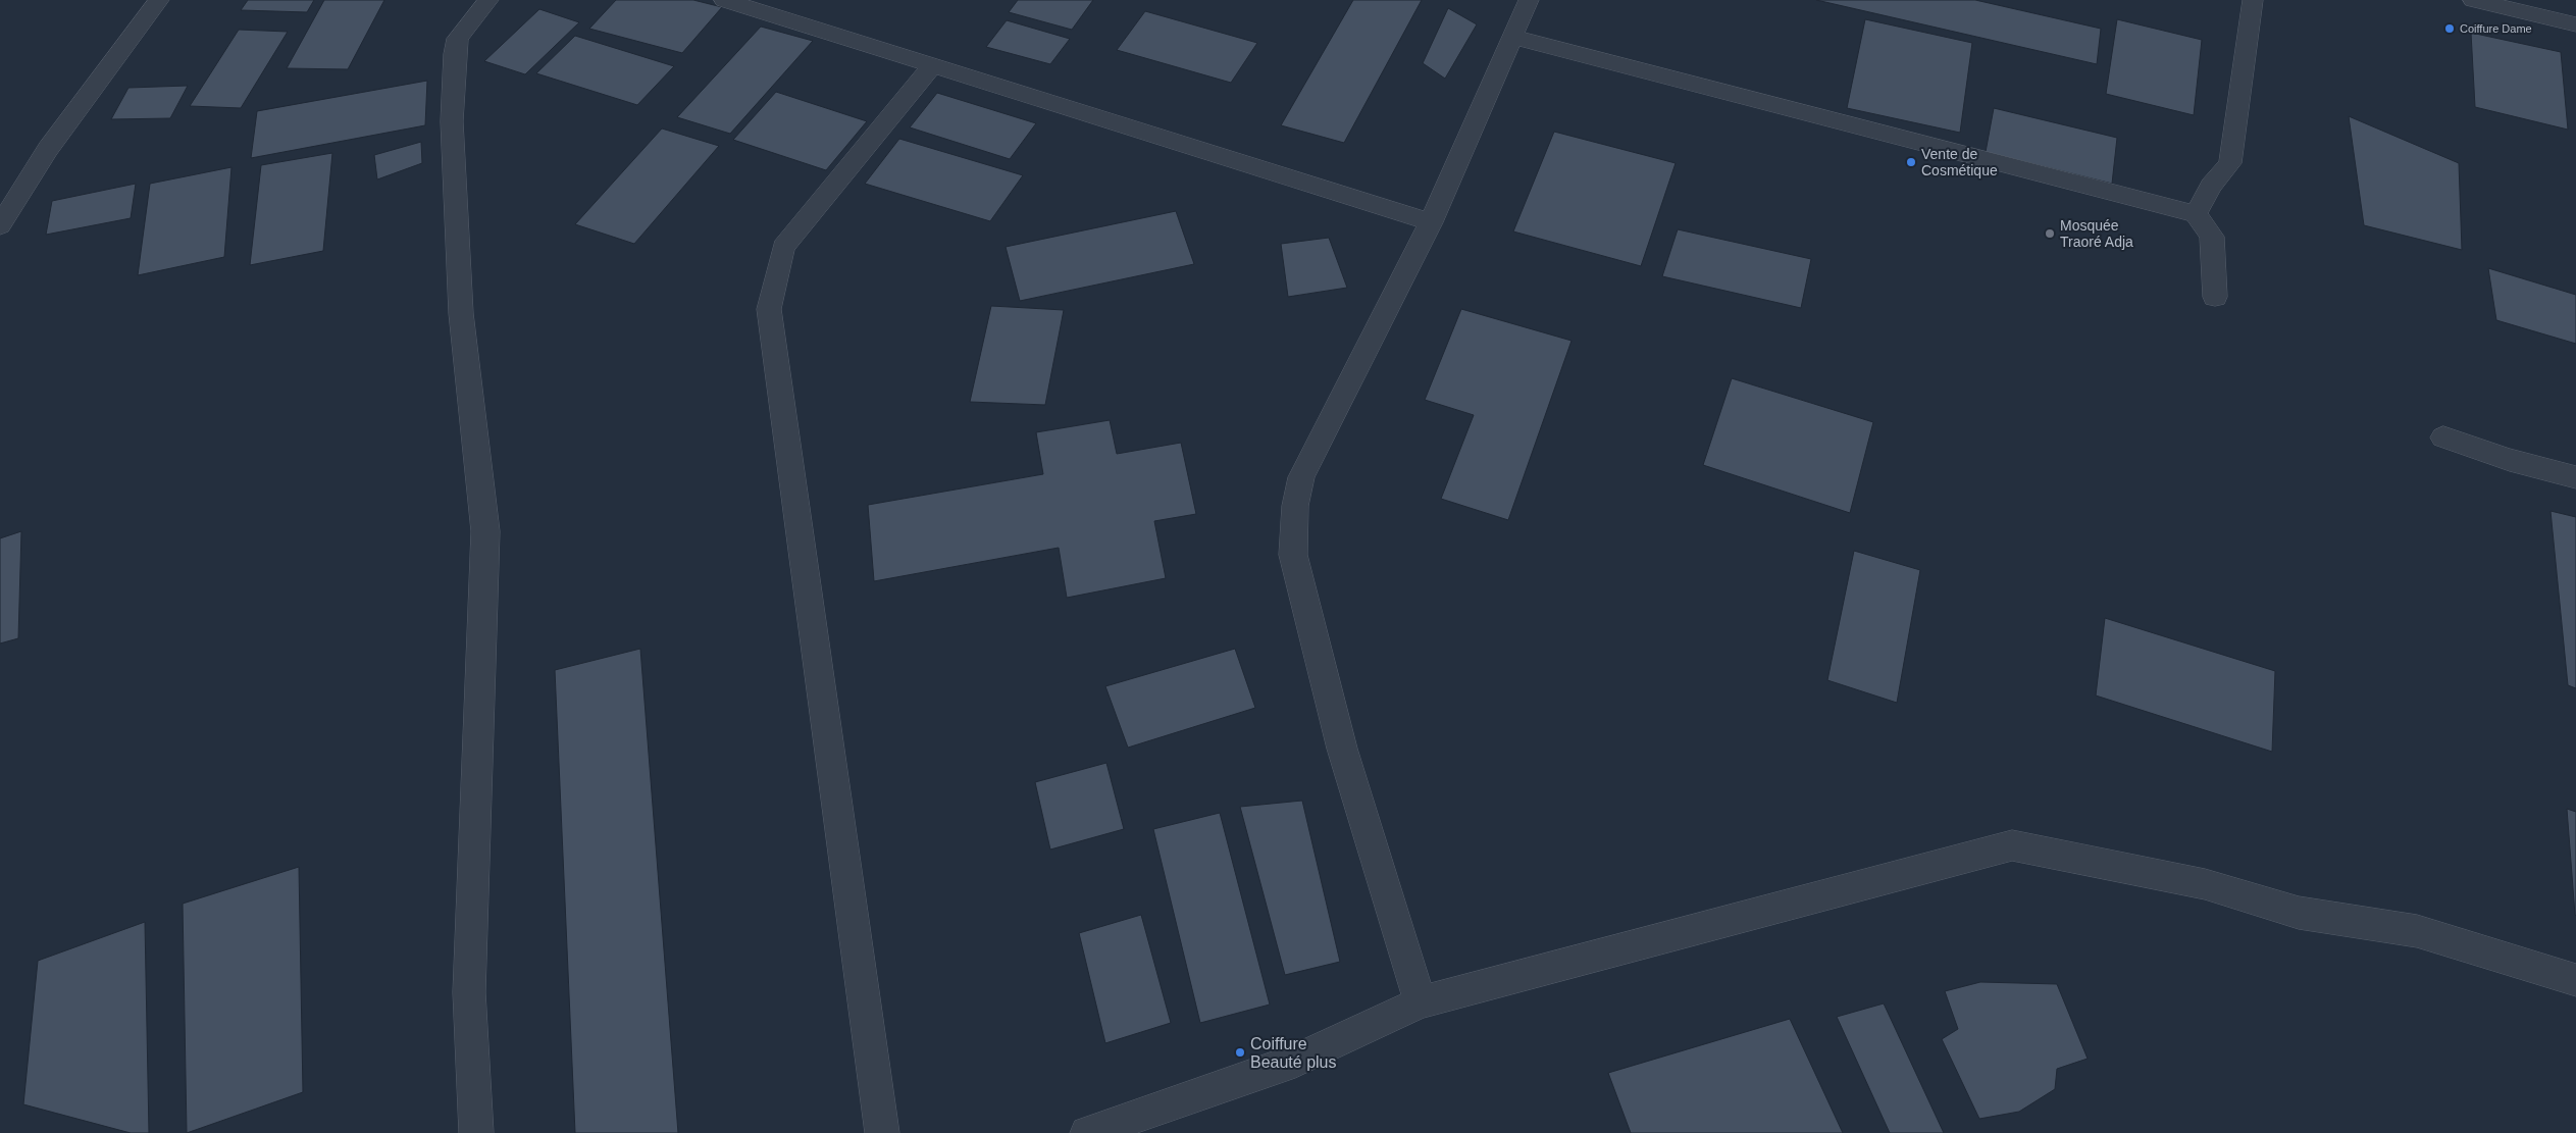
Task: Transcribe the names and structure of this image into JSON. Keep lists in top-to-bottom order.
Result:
{
  "places": [
    "Coiffure Dame",
    "Vente de Cosmétique",
    "Mosquée Traoré Adja",
    "Coiffure Beauté plus"
  ]
}
